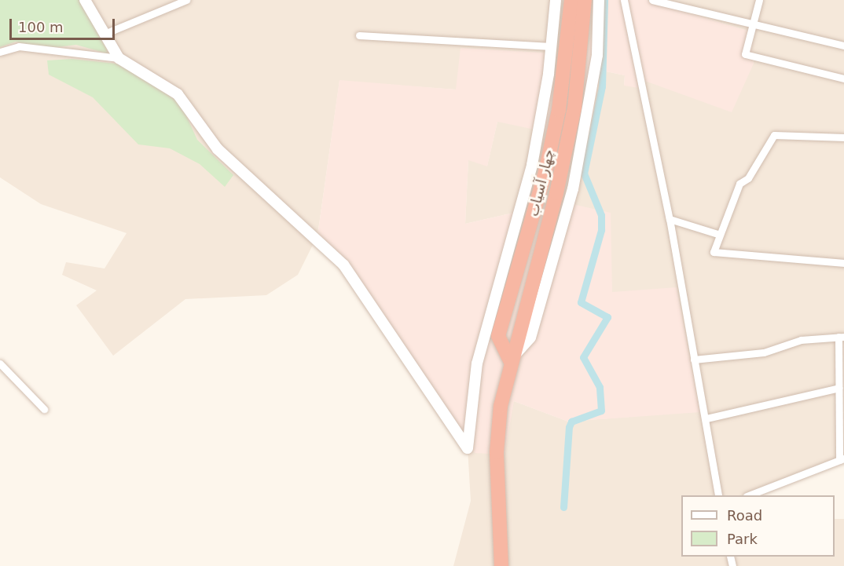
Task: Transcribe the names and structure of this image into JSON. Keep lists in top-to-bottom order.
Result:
{
  "streets": {
    "highway": ["چهار آسیاب"]
  },
  "legend": ["Road", "Park"],
  "scale_bar": "100 m"
}
